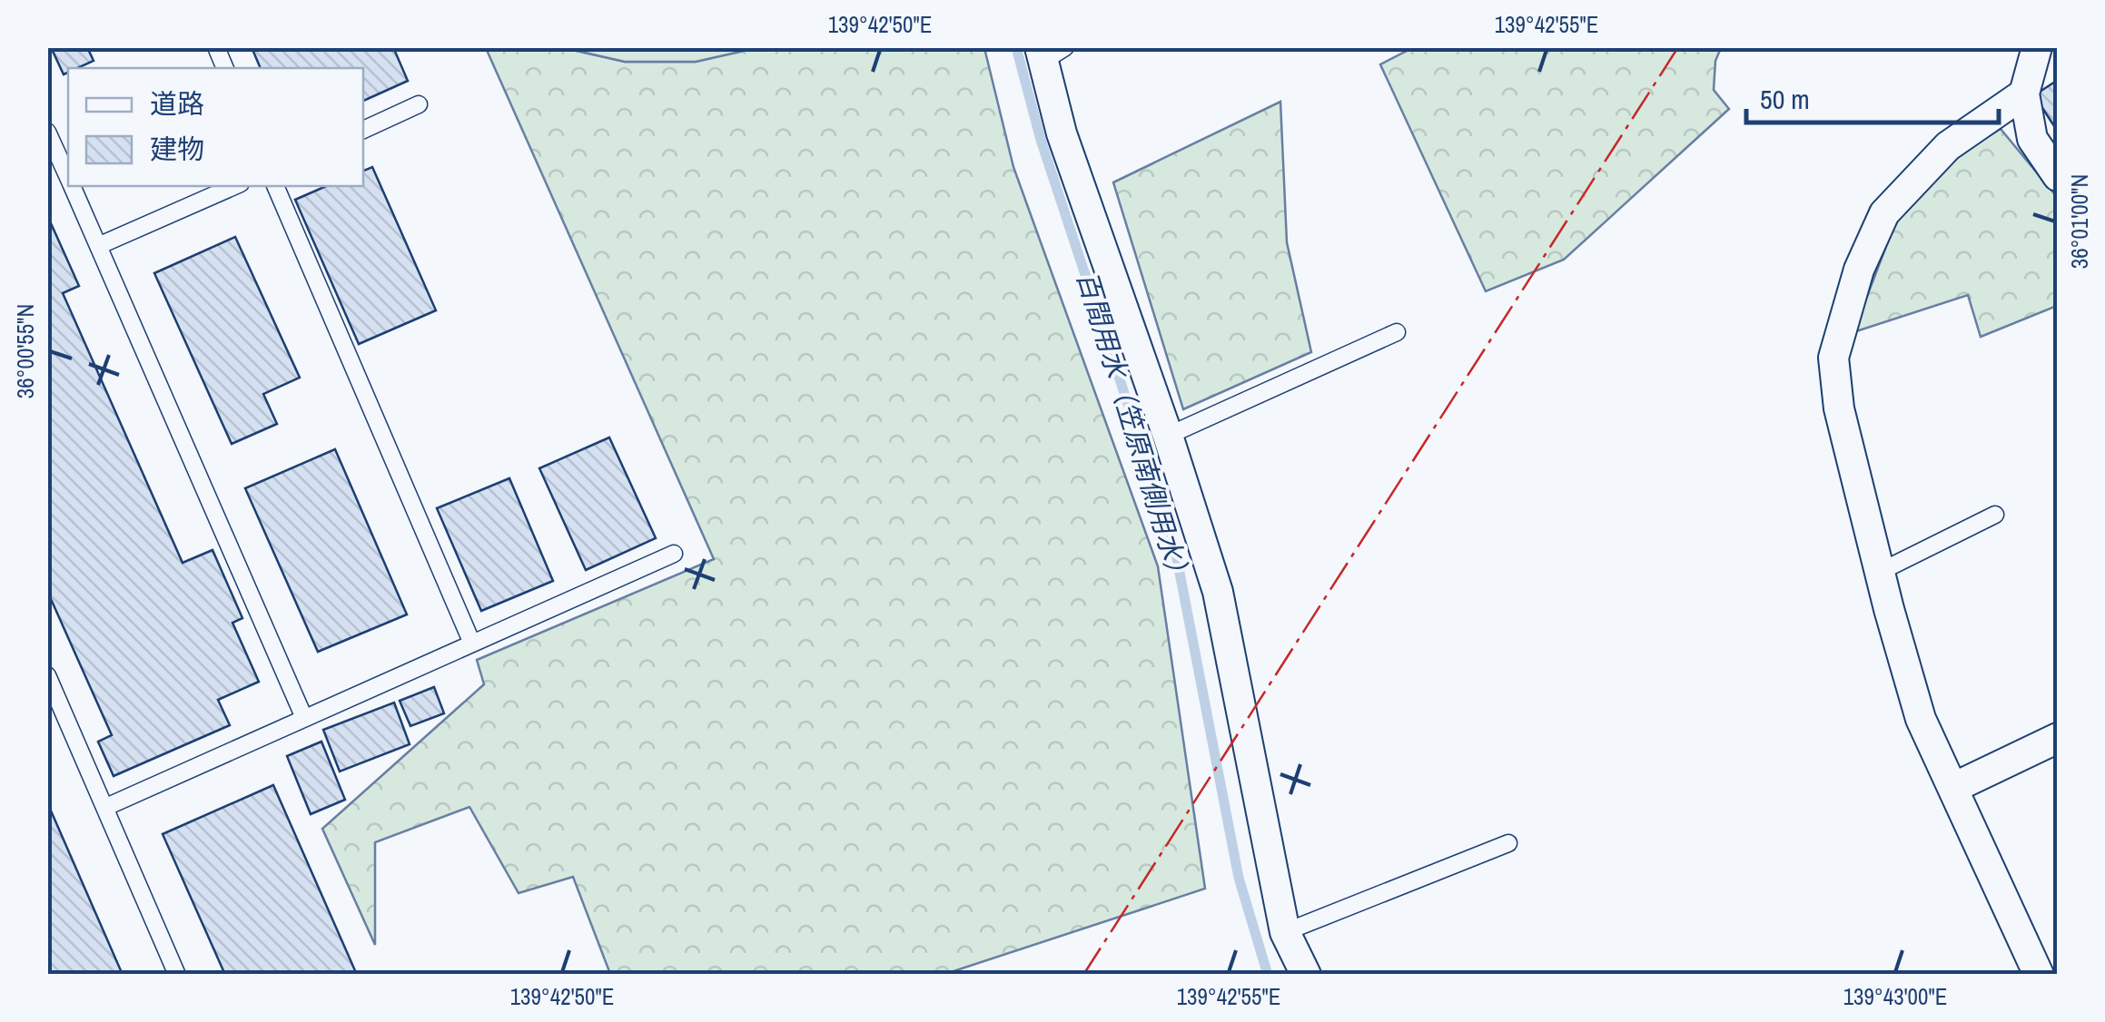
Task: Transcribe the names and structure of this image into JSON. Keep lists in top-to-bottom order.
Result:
{
  "water": ["百間用水（笠原南側用水）"],
  "legend": ["道路", "建物"],
  "scale_bar": "50 m",
  "coordinates": [
    "139°42'50\"E",
    "139°42'55\"E",
    "36°01'00\"N",
    "36°00'55\"N",
    "139°43'00\"E"
  ]
}
